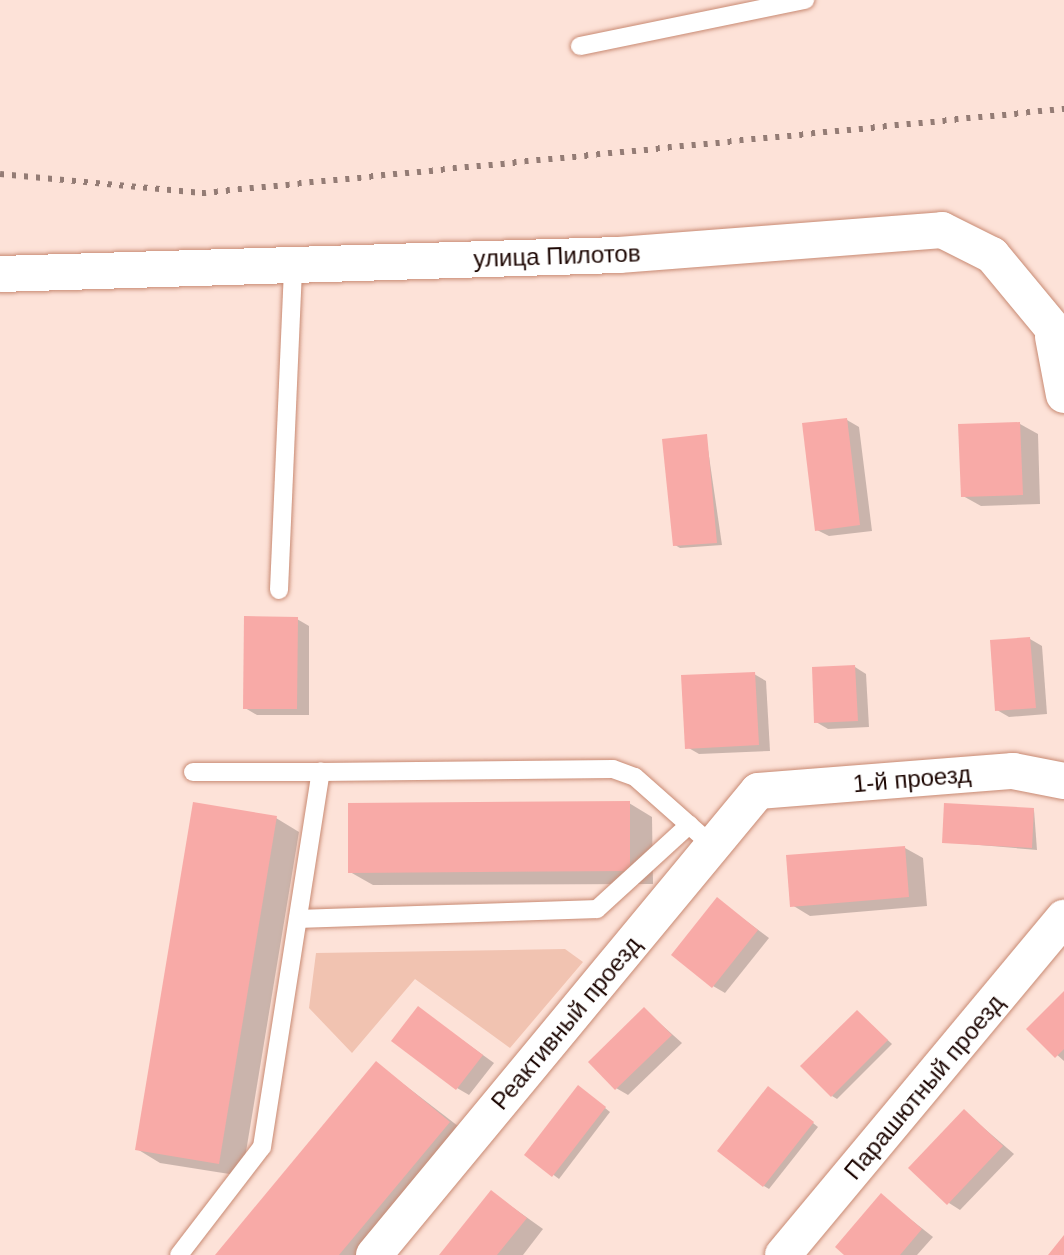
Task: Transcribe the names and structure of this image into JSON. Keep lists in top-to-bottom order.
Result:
{
  "streets": {
    "street": [
      "улица Пилотов",
      "1-й проезд",
      "Реактивный проезд",
      "Парашютный проезд"
    ]
  },
  "crossings": [
    ["1-й проезд", "Реактивный проезд"]
  ]
}
